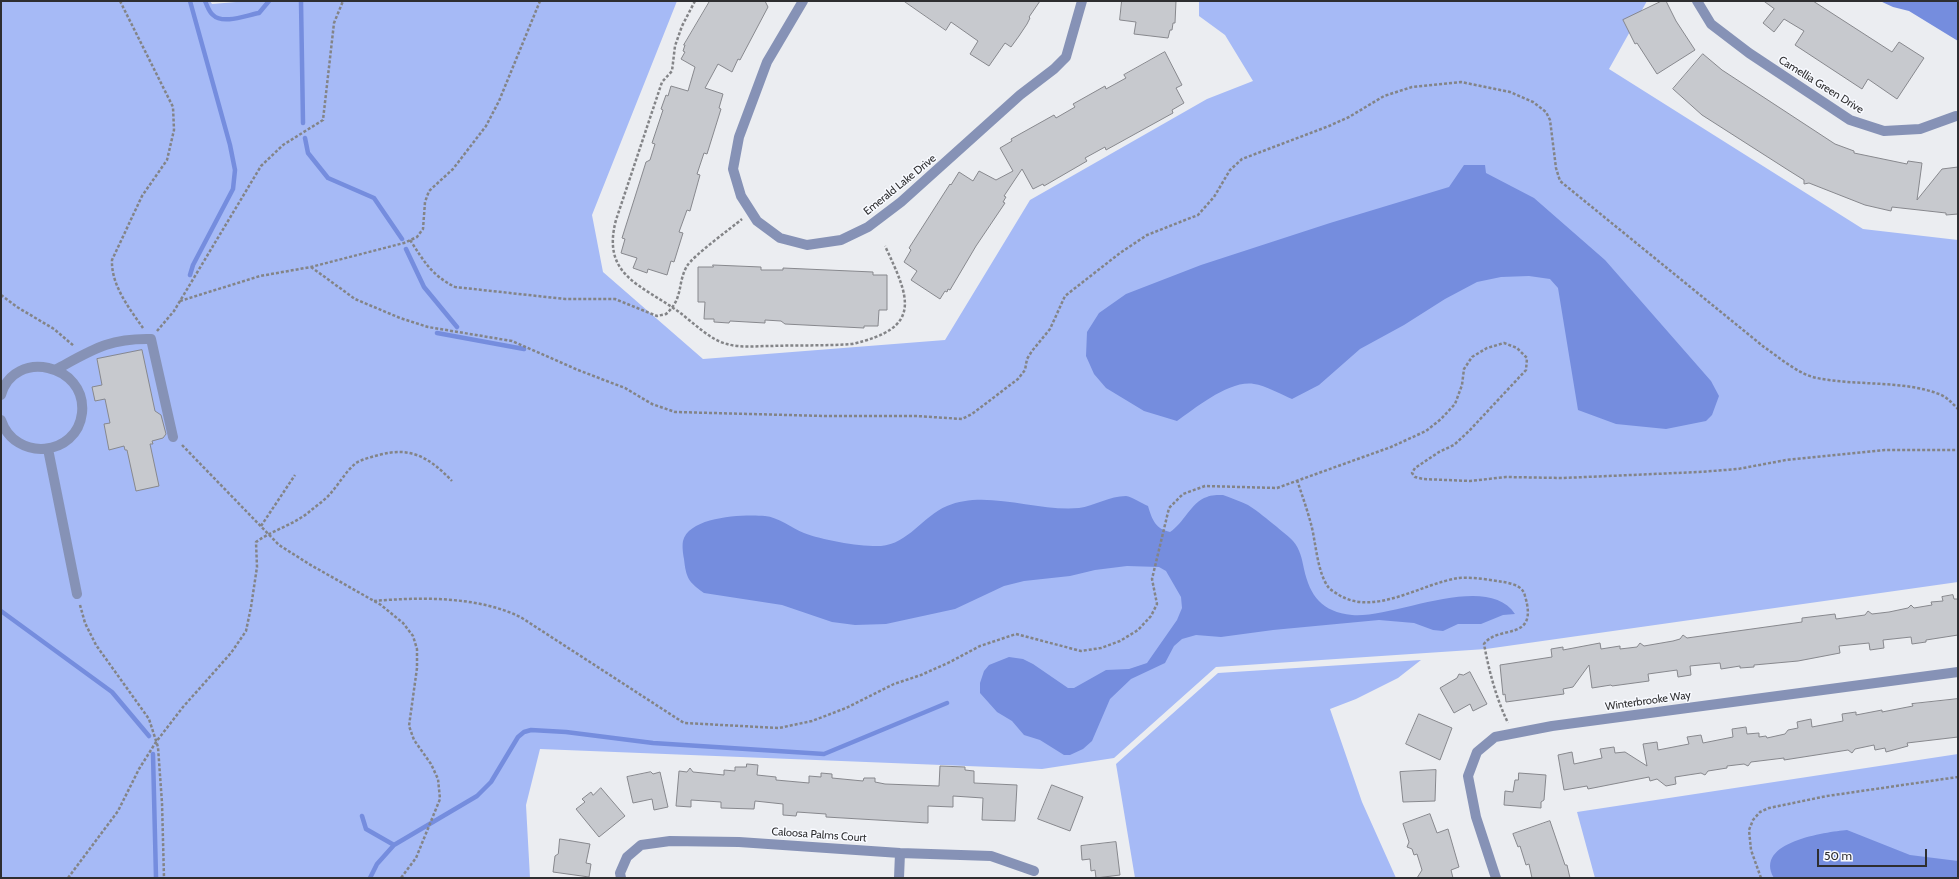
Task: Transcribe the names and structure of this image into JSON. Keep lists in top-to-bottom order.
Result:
{
  "streets": {
    "street": [
      "Camellia Green Drive",
      "Emerald Lake Drive",
      "Winterbrooke Way",
      "Caloosa Palms Court"
    ]
  },
  "scale_bar": "50 m"
}
